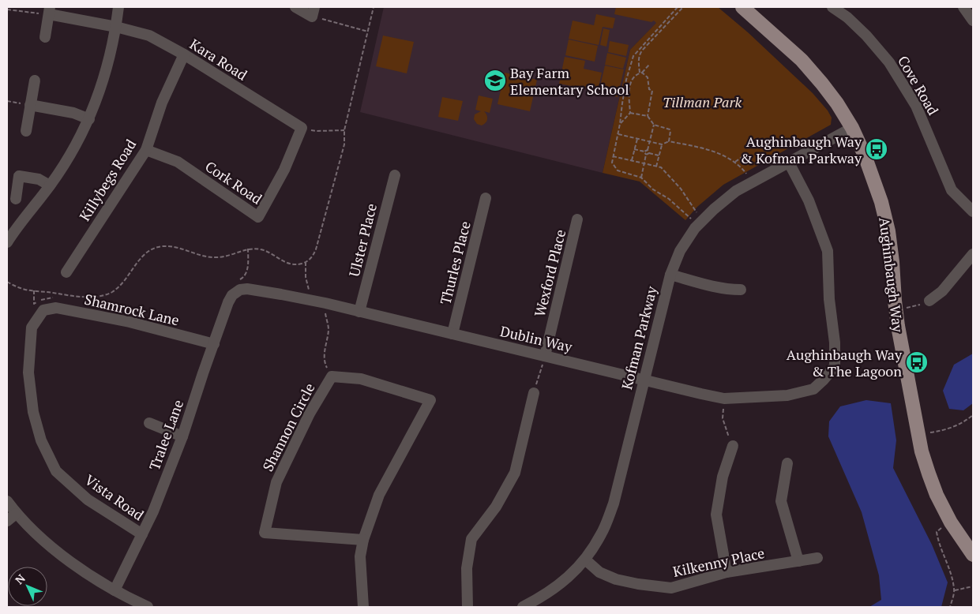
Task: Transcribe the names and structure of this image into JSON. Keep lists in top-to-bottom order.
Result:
{
  "streets": {
    "main road": ["Aughinbaugh Way"],
    "street": [
      "Kara Road",
      "Cove Road",
      "Killybegs Road",
      "Cork Road",
      "Ulster Place",
      "Thurles Place",
      "Wexford Place",
      "Shamrock Lane",
      "Kofman Parkway",
      "Dublin Way",
      "Shannon Circle",
      "Tralee Lane",
      "Vista Road",
      "Kilkenny Place"
    ]
  },
  "crossings": [
    ["Kara Road", "Killybegs Road"],
    ["Kara Road", "Cork Road"],
    ["Killybegs Road", "Cork Road"],
    ["Ulster Place", "Dublin Way"],
    ["Thurles Place", "Dublin Way"],
    ["Wexford Place", "Dublin Way"],
    ["Aughinbaugh Way", "Kofman Parkway"],
    ["Shamrock Lane", "Tralee Lane"],
    ["Shamrock Lane", "Vista Road"],
    ["Kofman Parkway", "Dublin Way"],
    ["Kofman Parkway", "Kilkenny Place"],
    ["Dublin Way", "Tralee Lane"],
    ["Tralee Lane", "Vista Road"]
  ],
  "parks": ["Tillman Park"],
  "places": {
    "school or university": ["Bay Farm Elementary School"],
    "bus stop": ["Aughinbaugh Way & Kofman Parkway", "Aughinbaugh Way & The Lagoon"]
  },
  "north": "top left"
}
